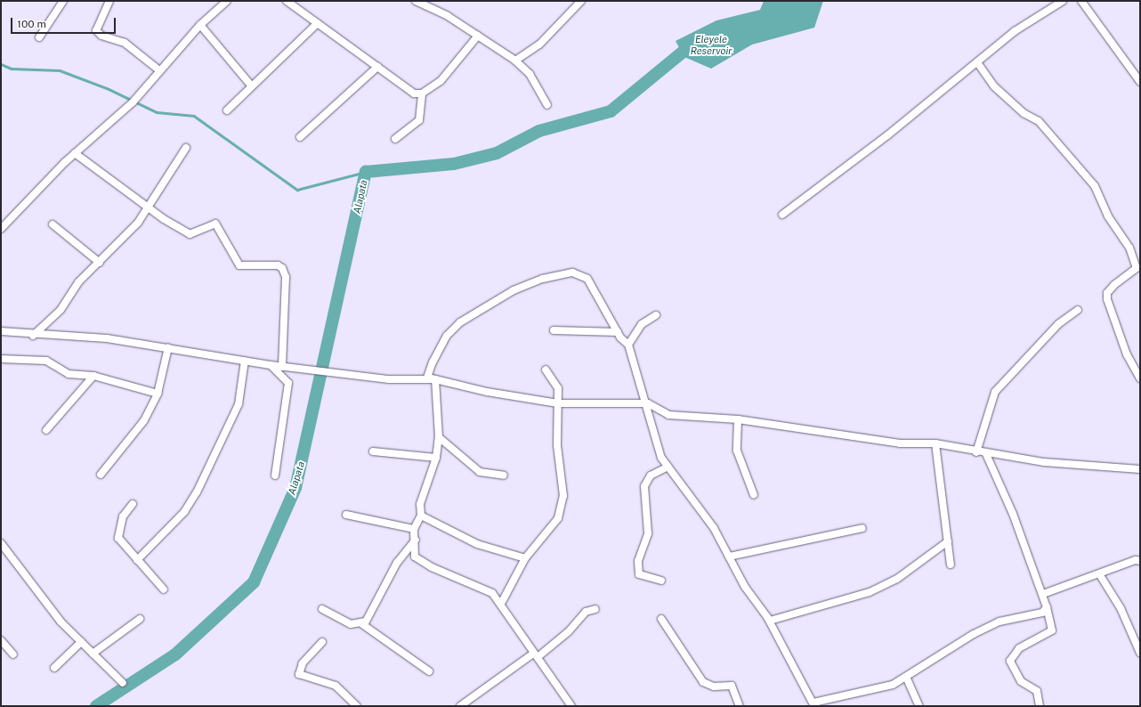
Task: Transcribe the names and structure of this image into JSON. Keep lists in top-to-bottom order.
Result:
{
  "water": ["Eleyele Reservoir", "Alapata"],
  "scale_bar": "100 m"
}
